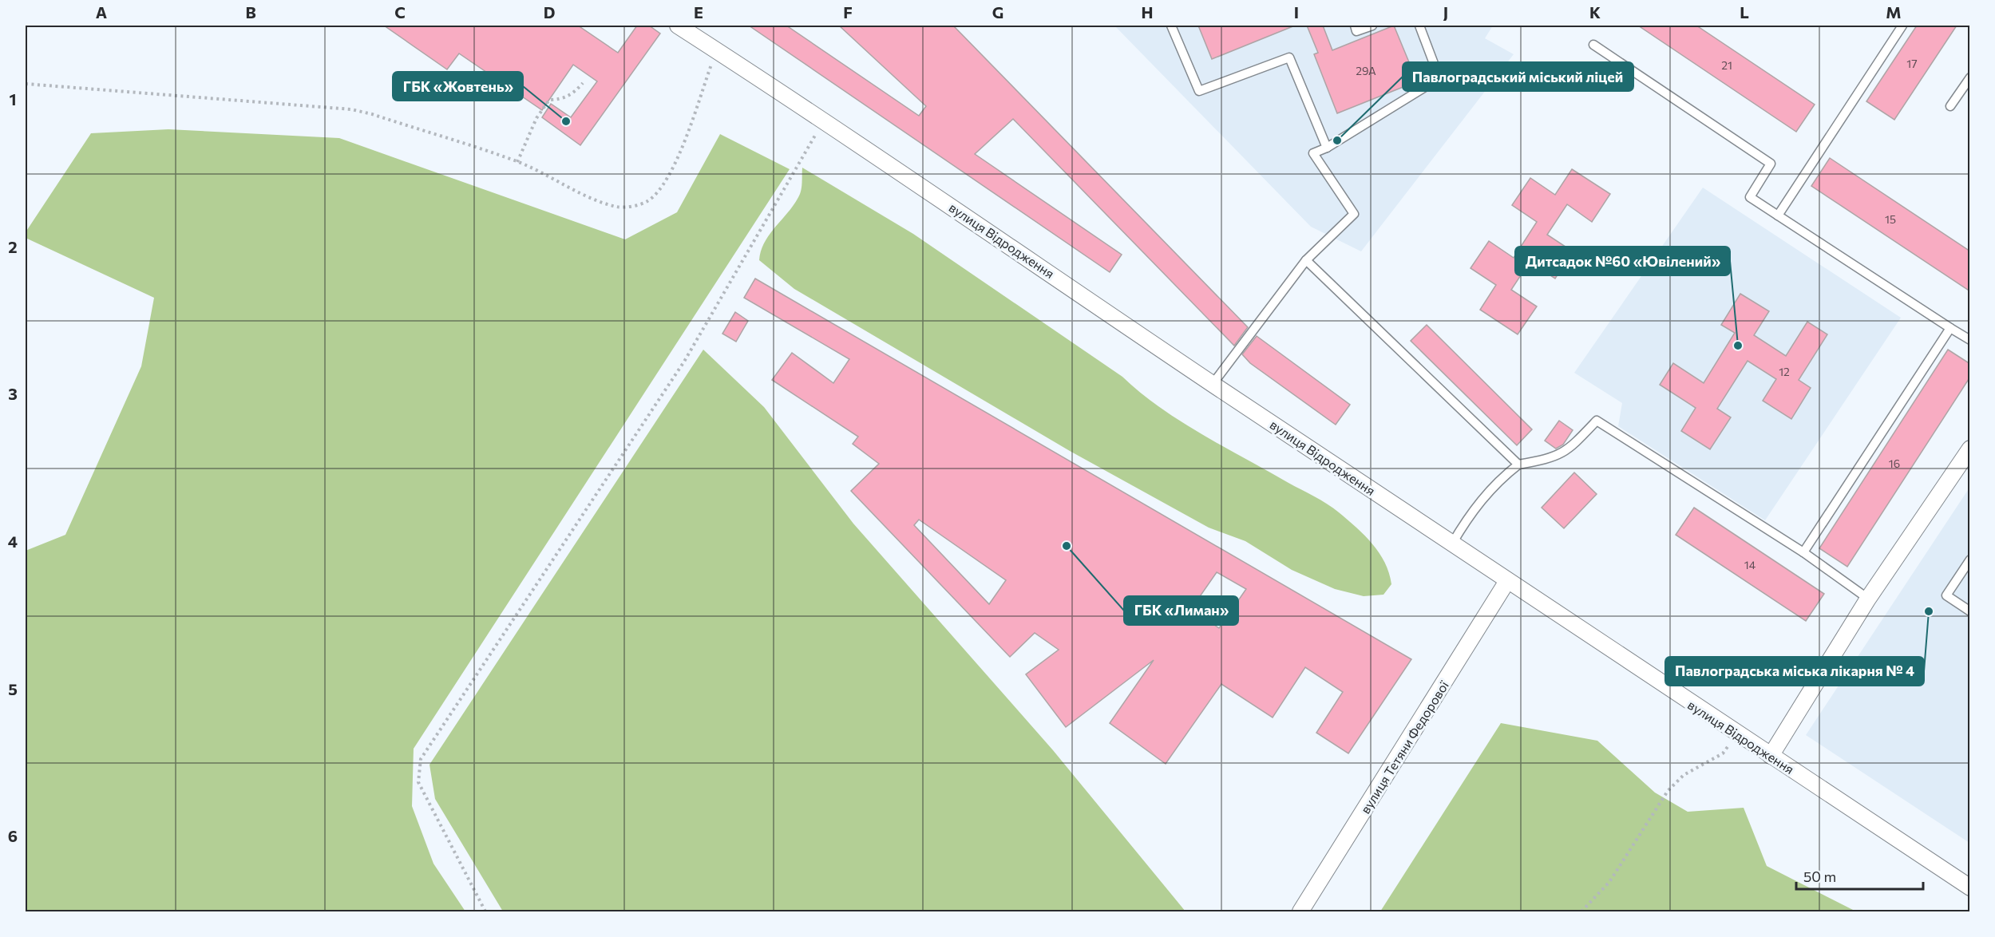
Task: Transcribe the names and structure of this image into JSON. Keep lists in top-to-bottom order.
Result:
{
  "streets": {
    "street": ["вулиця Відродження", "вулиця Тетяни Федорової"]
  },
  "crossings": [
    ["вулиця Відродження", "вулиця Тетяни Федорової"]
  ],
  "places": [
    "ГБК «Жовтень»",
    "Павлоградський міський ліцей",
    "Дитсадок №60 «Ювілений»",
    "ГБК «Лиман»",
    "Павлоградська міська лікарня № 4"
  ],
  "house_numbers": [
    "17",
    "21",
    "29А",
    "15",
    "12",
    "16",
    "14"
  ],
  "scale_bar": "50 m",
  "grid": {
    "columns": [
      "A",
      "B",
      "C",
      "D",
      "E",
      "F",
      "G",
      "H",
      "I",
      "J",
      "K",
      "L",
      "M"
    ],
    "rows": [
      "1",
      "2",
      "3",
      "4",
      "5",
      "6"
    ]
  }
}
